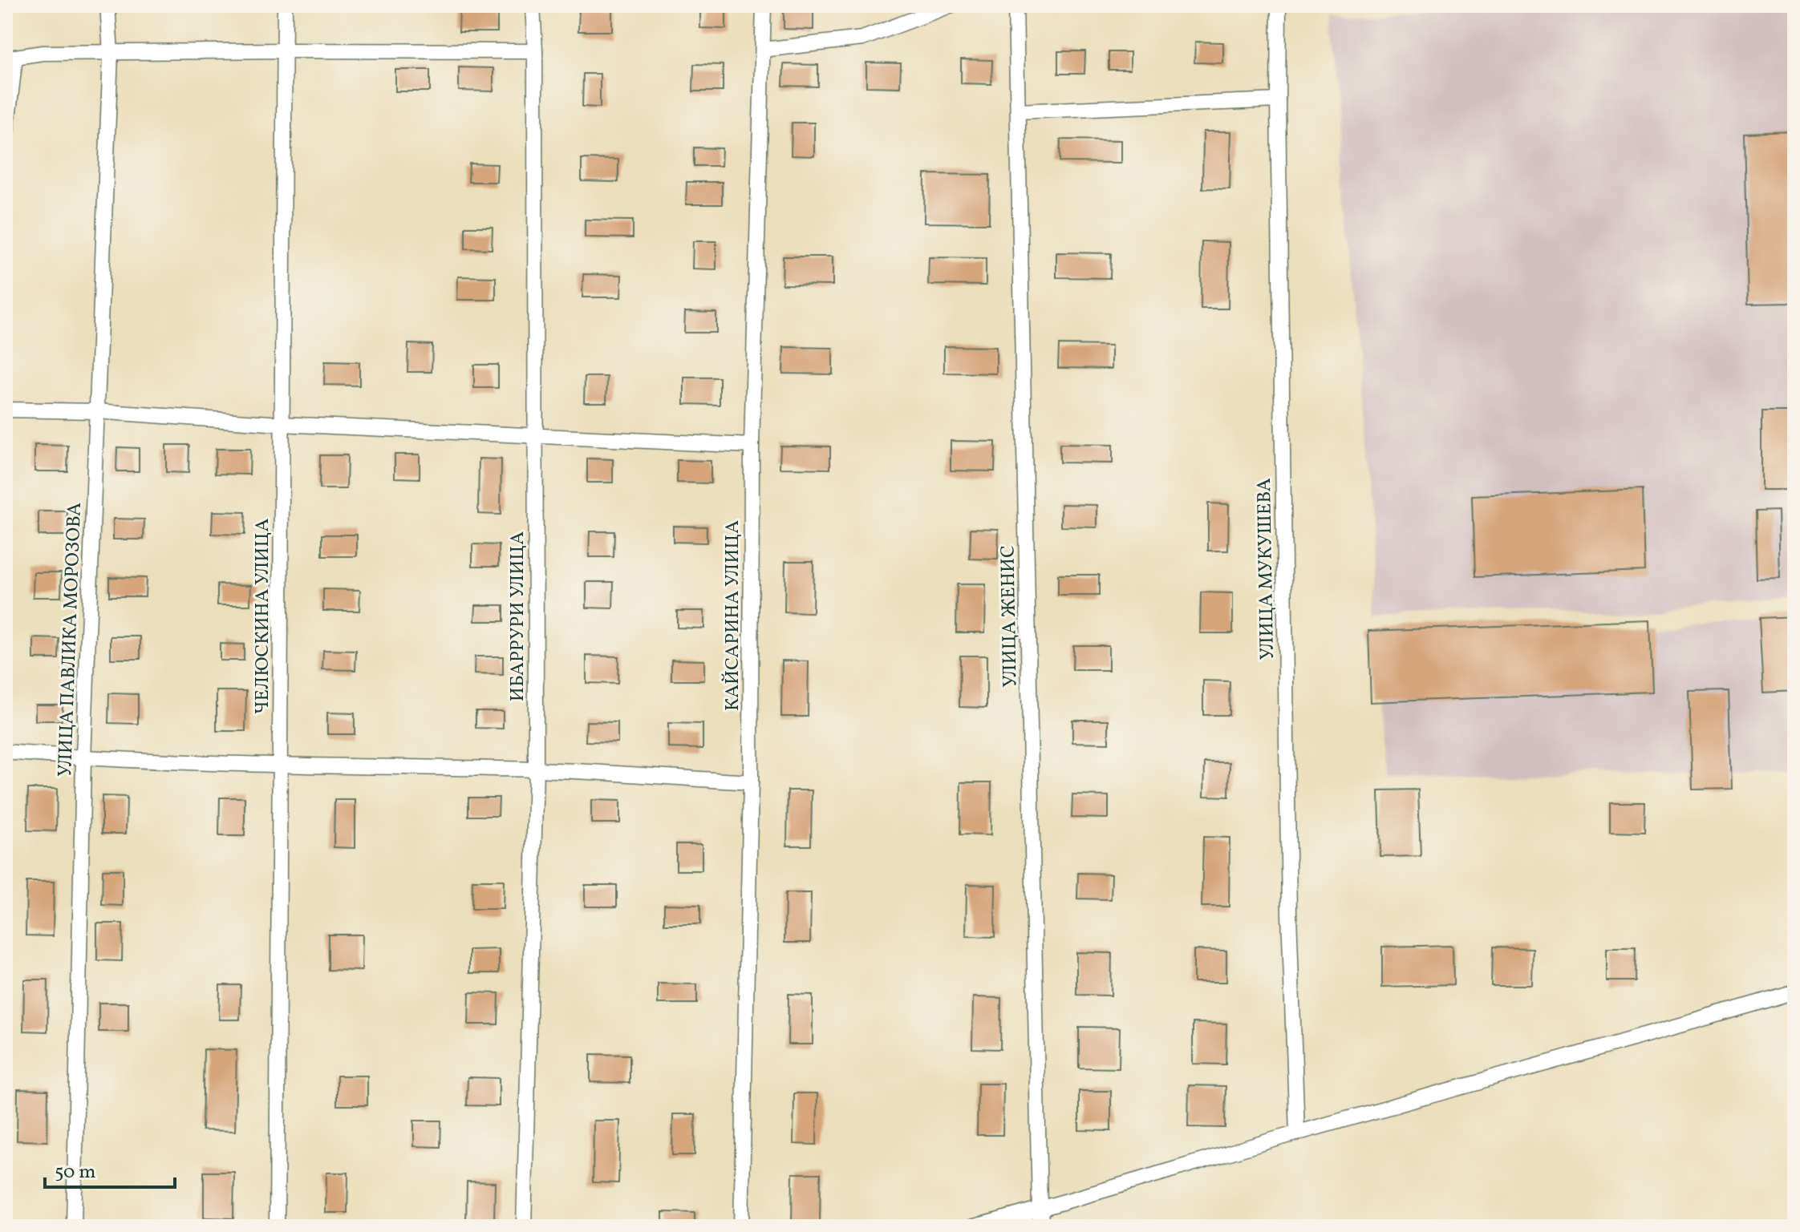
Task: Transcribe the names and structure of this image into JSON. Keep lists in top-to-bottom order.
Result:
{
  "streets": {
    "street": [
      "УЛИЦА МУКУШЕВА",
      "КАЙСАРИНА УЛИЦА",
      "ЧЕЛЮСКИНА УЛИЦА",
      "ИБАРРУРИ УЛИЦА",
      "УЛИЦА ЖЕНИС",
      "УЛИЦА ПАВЛИКА МОРОЗОВА"
    ]
  },
  "scale_bar": "50 m"
}
